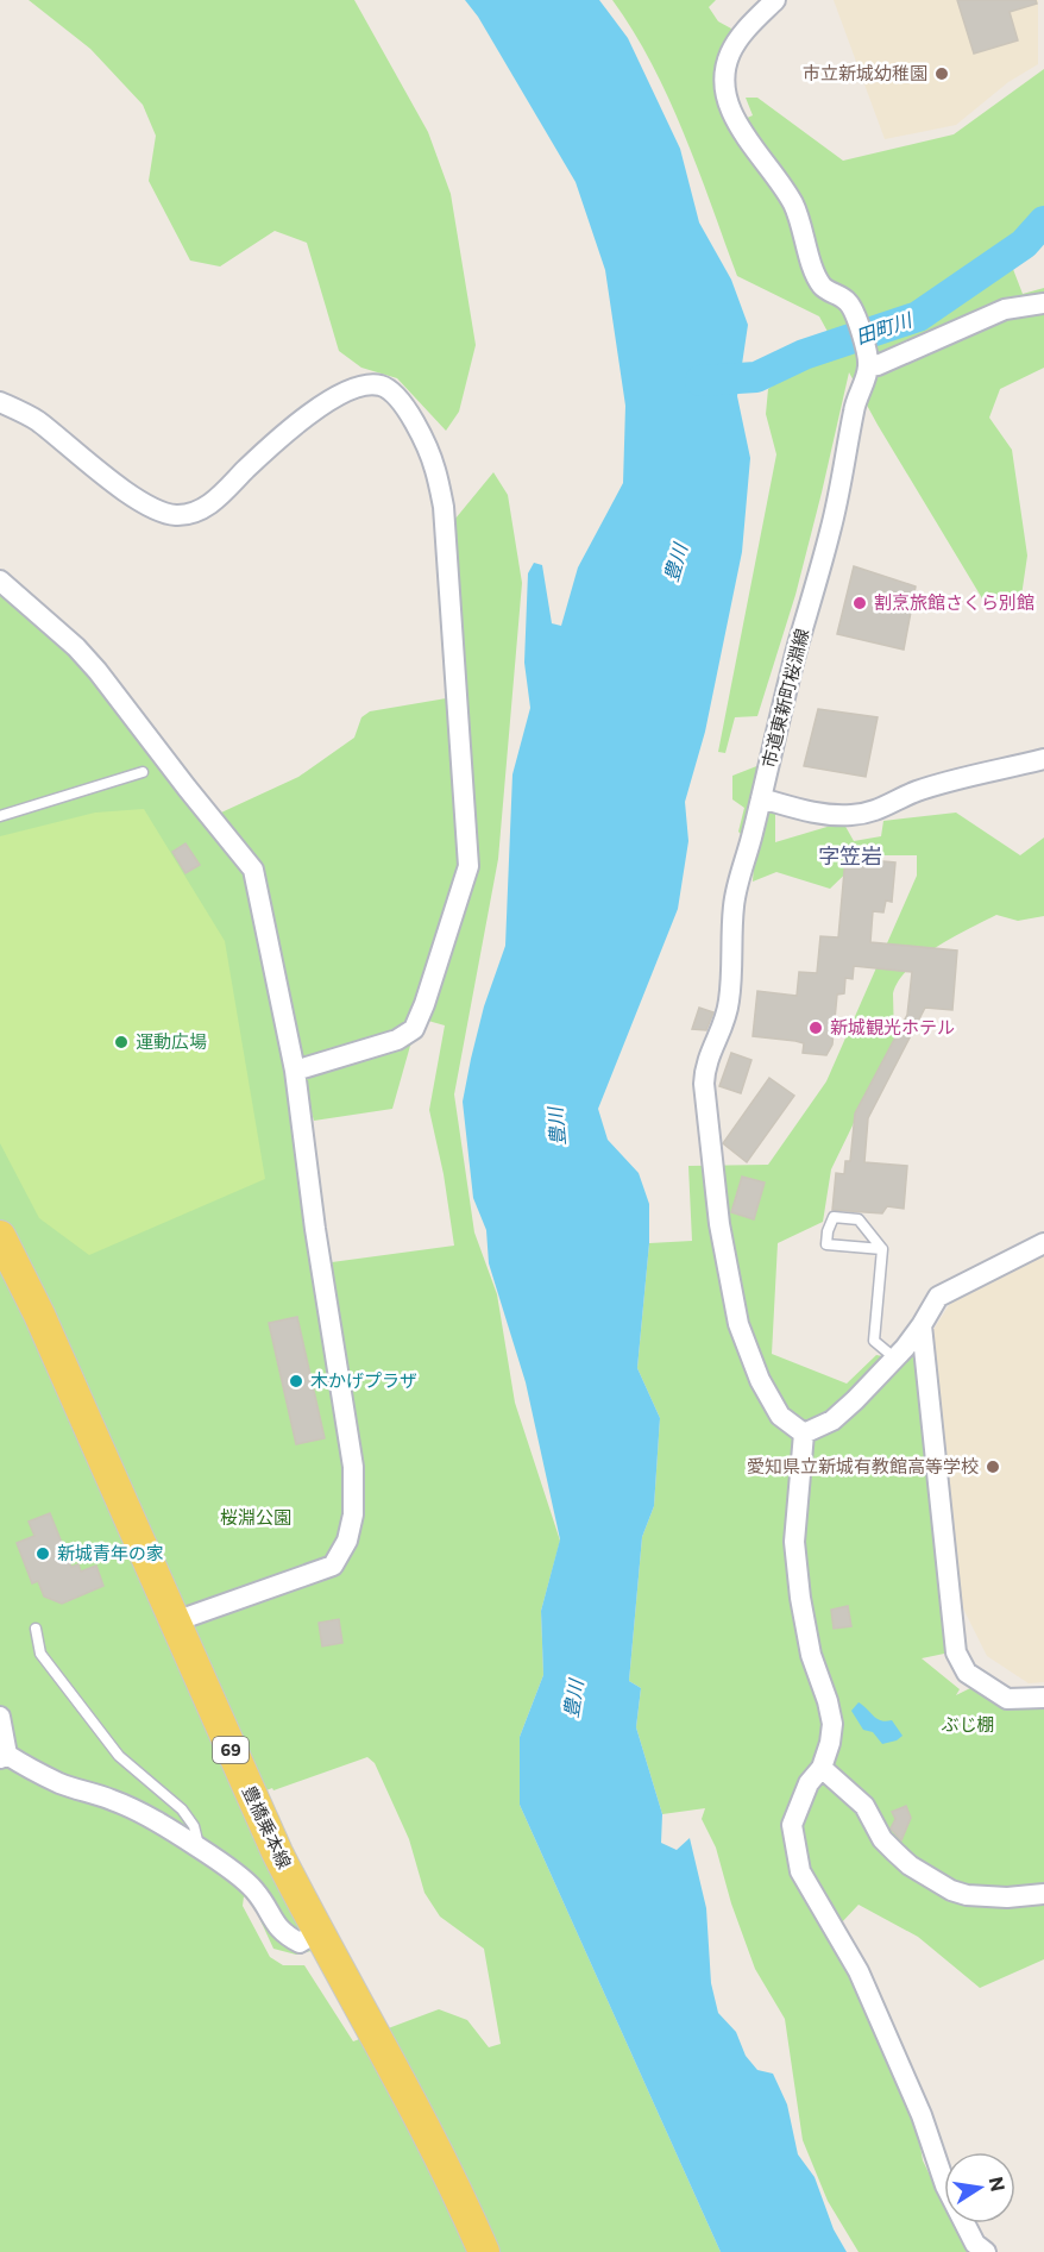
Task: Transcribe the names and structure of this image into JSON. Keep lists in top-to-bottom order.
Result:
{
  "streets": {
    "main road": ["69", "豊橋乗本線"],
    "street": ["市道東新町桜淵線"]
  },
  "districts": ["字笠岩"],
  "water": ["田町川", "豊川"],
  "parks": ["桜淵公園", "ぶじ棚"],
  "places": [
    "市立新城幼稚園",
    "割烹旅館さくら別館",
    "新城観光ホテル",
    "運動広場",
    "木かげプラザ",
    "愛知県立新城有教館高等学校",
    "新城青年の家"
  ],
  "north": "right"
}
